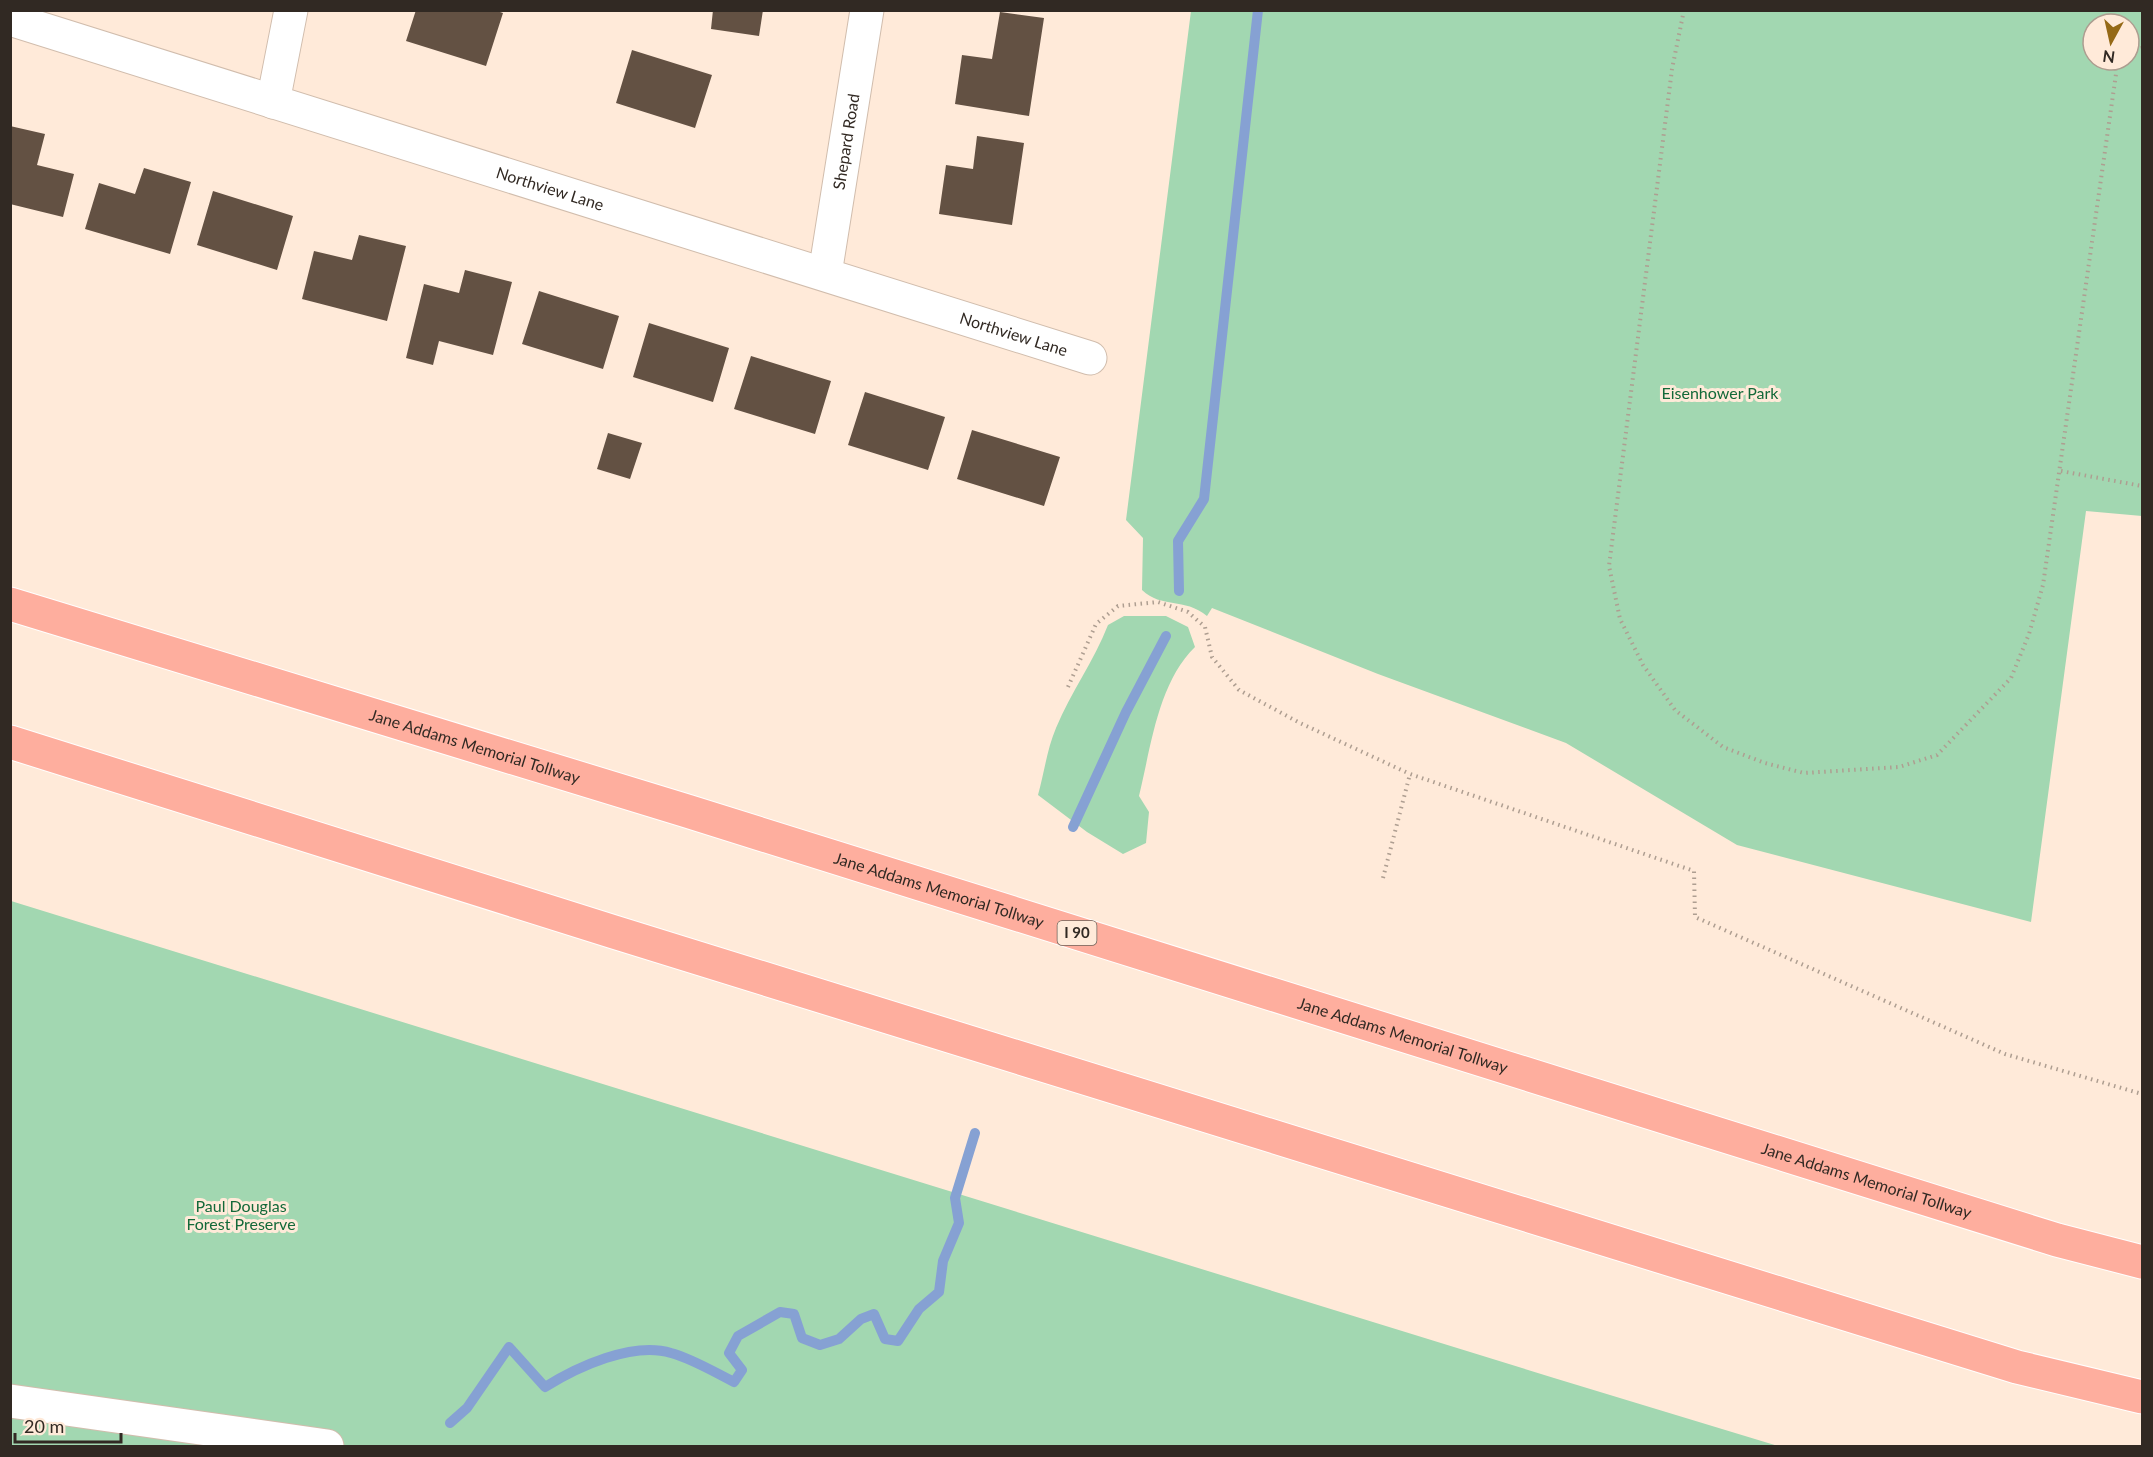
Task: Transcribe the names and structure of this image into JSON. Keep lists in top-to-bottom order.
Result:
{
  "streets": {
    "highway": ["Jane Addams Memorial Tollway", "I 90"],
    "street": ["Shepard Road", "Northview Lane"]
  },
  "crossings": [
    ["Shepard Road", "Northview Lane"]
  ],
  "parks": ["Eisenhower Park", "Paul Douglas Forest Preserve"],
  "scale_bar": "20 m",
  "north": "bottom"
}
